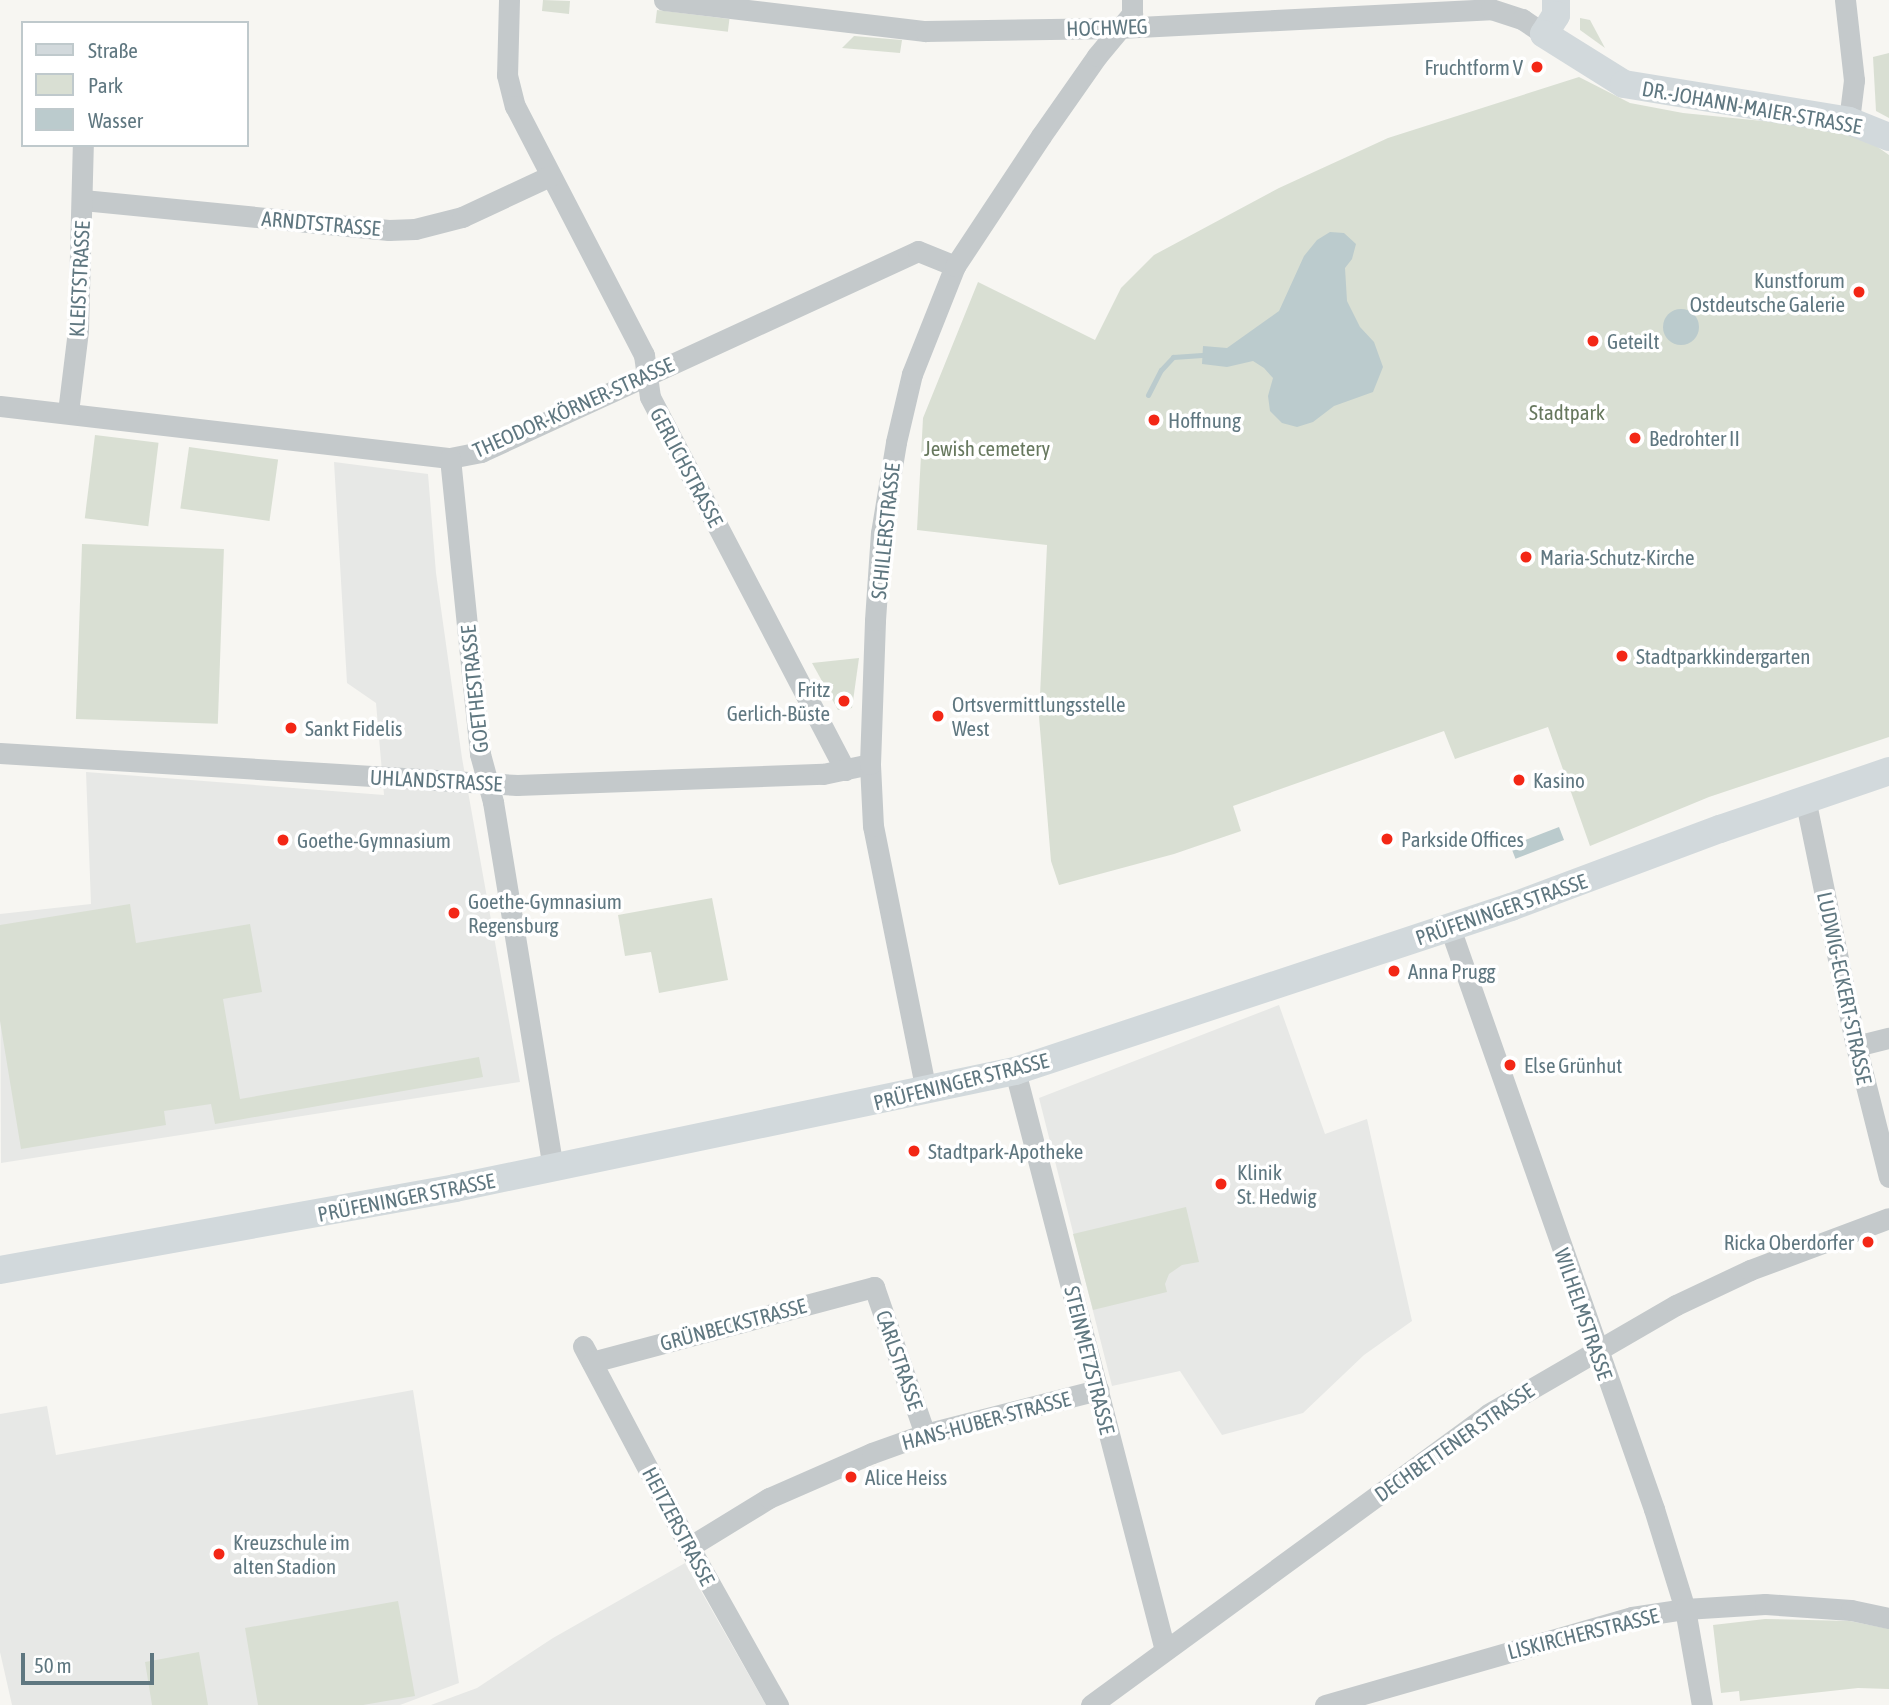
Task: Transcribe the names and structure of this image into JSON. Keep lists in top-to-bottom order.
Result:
{
  "streets": {
    "street": [
      "HOCHWEG",
      "DR.-JOHANN-MAIER-STRASSE",
      "ARNDTSTRASSE",
      "KLEISTSTRASSE",
      "THEODOR-KÖRNER-STRASSE",
      "GERLICHSTRASSE",
      "SCHILLERSTRASSE",
      "GOETHESTRASSE",
      "UHLANDSTRASSE",
      "PRÜFENINGER STRASSE",
      "LUDWIG-ECKERT-STRASSE",
      "WILHELMSTRASSE",
      "GRÜNBECKSTRASSE",
      "CARLSTRASSE",
      "STEINMETZSTRASSE",
      "HANS-HUBER-STRASSE",
      "DECHBETTENER STRASSE",
      "HEITZERSTRASSE",
      "LISKIRCHERSTRASSE"
    ]
  },
  "crossings": [
    ["HOCHWEG", "DR.-JOHANN-MAIER-STRASSE"],
    ["HOCHWEG", "SCHILLERSTRASSE"],
    ["ARNDTSTRASSE", "KLEISTSTRASSE"],
    ["ARNDTSTRASSE", "GERLICHSTRASSE"],
    ["KLEISTSTRASSE", "THEODOR-KÖRNER-STRASSE"],
    ["THEODOR-KÖRNER-STRASSE", "GERLICHSTRASSE"],
    ["THEODOR-KÖRNER-STRASSE", "SCHILLERSTRASSE"],
    ["THEODOR-KÖRNER-STRASSE", "GOETHESTRASSE"],
    ["GERLICHSTRASSE", "UHLANDSTRASSE"],
    ["SCHILLERSTRASSE", "UHLANDSTRASSE"],
    ["SCHILLERSTRASSE", "PRÜFENINGER STRASSE"],
    ["GOETHESTRASSE", "UHLANDSTRASSE"],
    ["GOETHESTRASSE", "PRÜFENINGER STRASSE"],
    ["PRÜFENINGER STRASSE", "LUDWIG-ECKERT-STRASSE"],
    ["PRÜFENINGER STRASSE", "WILHELMSTRASSE"],
    ["PRÜFENINGER STRASSE", "STEINMETZSTRASSE"],
    ["WILHELMSTRASSE", "DECHBETTENER STRASSE"],
    ["WILHELMSTRASSE", "LISKIRCHERSTRASSE"],
    ["GRÜNBECKSTRASSE", "CARLSTRASSE"],
    ["GRÜNBECKSTRASSE", "HEITZERSTRASSE"],
    ["CARLSTRASSE", "HANS-HUBER-STRASSE"],
    ["STEINMETZSTRASSE", "HANS-HUBER-STRASSE"],
    ["STEINMETZSTRASSE", "DECHBETTENER STRASSE"],
    ["HANS-HUBER-STRASSE", "HEITZERSTRASSE"]
  ],
  "parks": ["Stadtpark", "Jewish cemetery"],
  "places": [
    "Fruchtform V",
    "Kunstforum Ostdeutsche Galerie",
    "Geteilt",
    "Hoffnung",
    "Bedrohter II",
    "Maria-Schutz-Kirche",
    "Stadtparkkindergarten",
    "Fritz Gerlich-Büste",
    "Ortsvermittlungsstelle West",
    "Sankt Fidelis",
    "Kasino",
    "Parkside Offices",
    "Goethe-Gymnasium",
    "Goethe-Gymnasium Regensburg",
    "Anna Prugg",
    "Else Grünhut",
    "Stadtpark-Apotheke",
    "Klinik St. Hedwig",
    "Ricka Oberdorfer",
    "Alice Heiss",
    "Kreuzschule im alten Stadion"
  ],
  "legend": ["Straße", "Park", "Wasser"],
  "scale_bar": "50 m"
}
